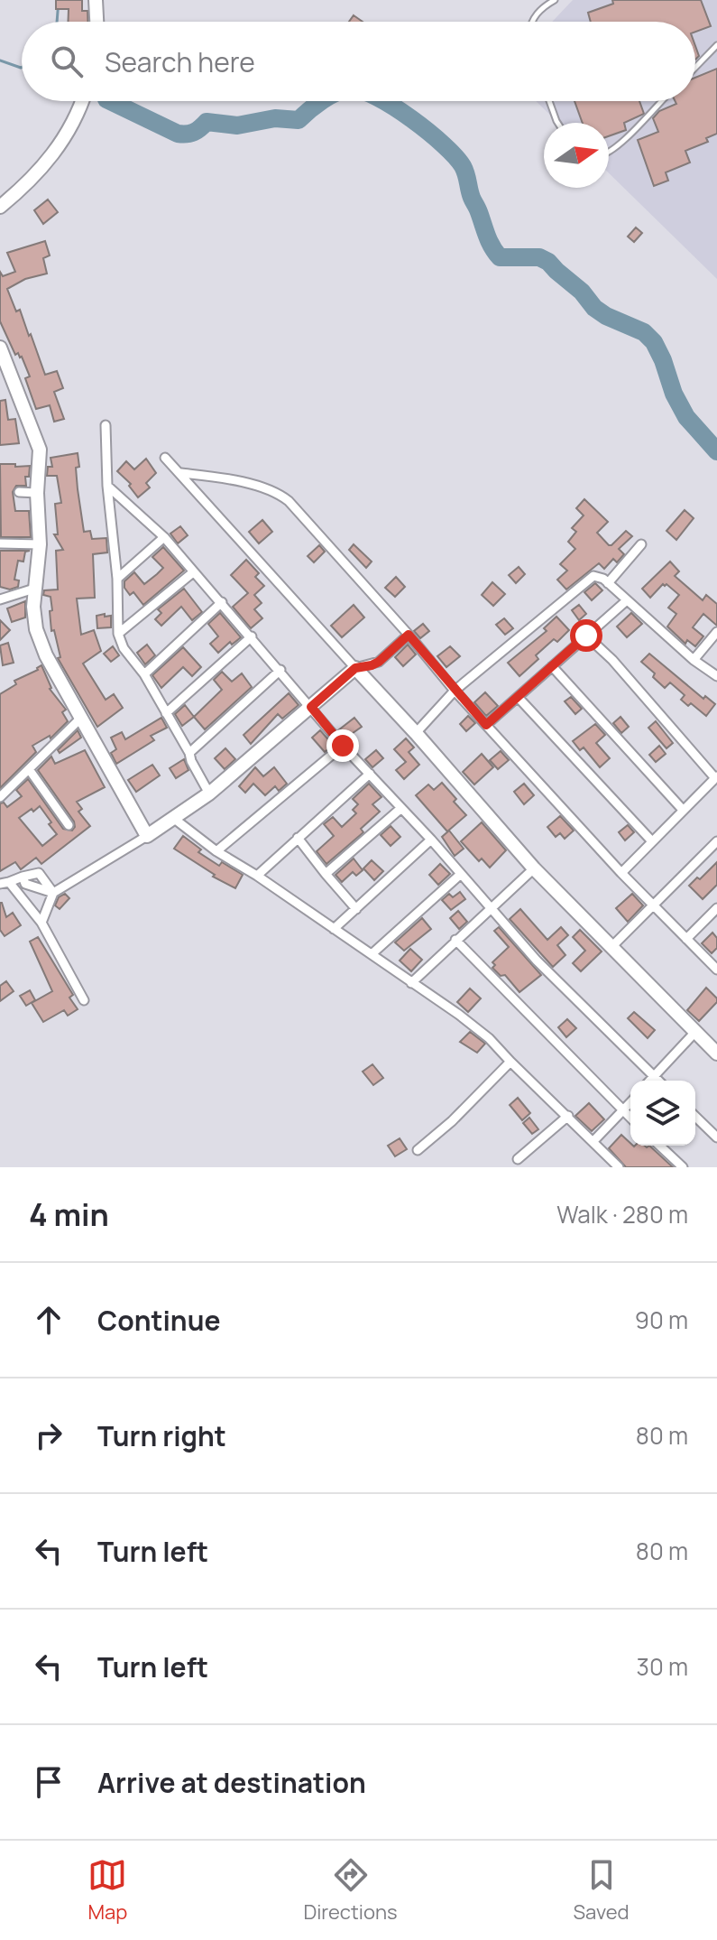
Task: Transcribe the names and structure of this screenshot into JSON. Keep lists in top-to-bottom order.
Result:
{
  "north": "right",
  "page": {
    "search": "Search here",
    "heading": ["4 min", "Walk · 280 m"],
    "list": [
      ["Continue", "90 m"],
      ["Turn right", "80 m"],
      ["Turn left", "80 m"],
      ["Turn left", "30 m"],
      "Arrive at destination"
    ],
    "nav": ["Map", "Directions", "Saved"]
  }
}
